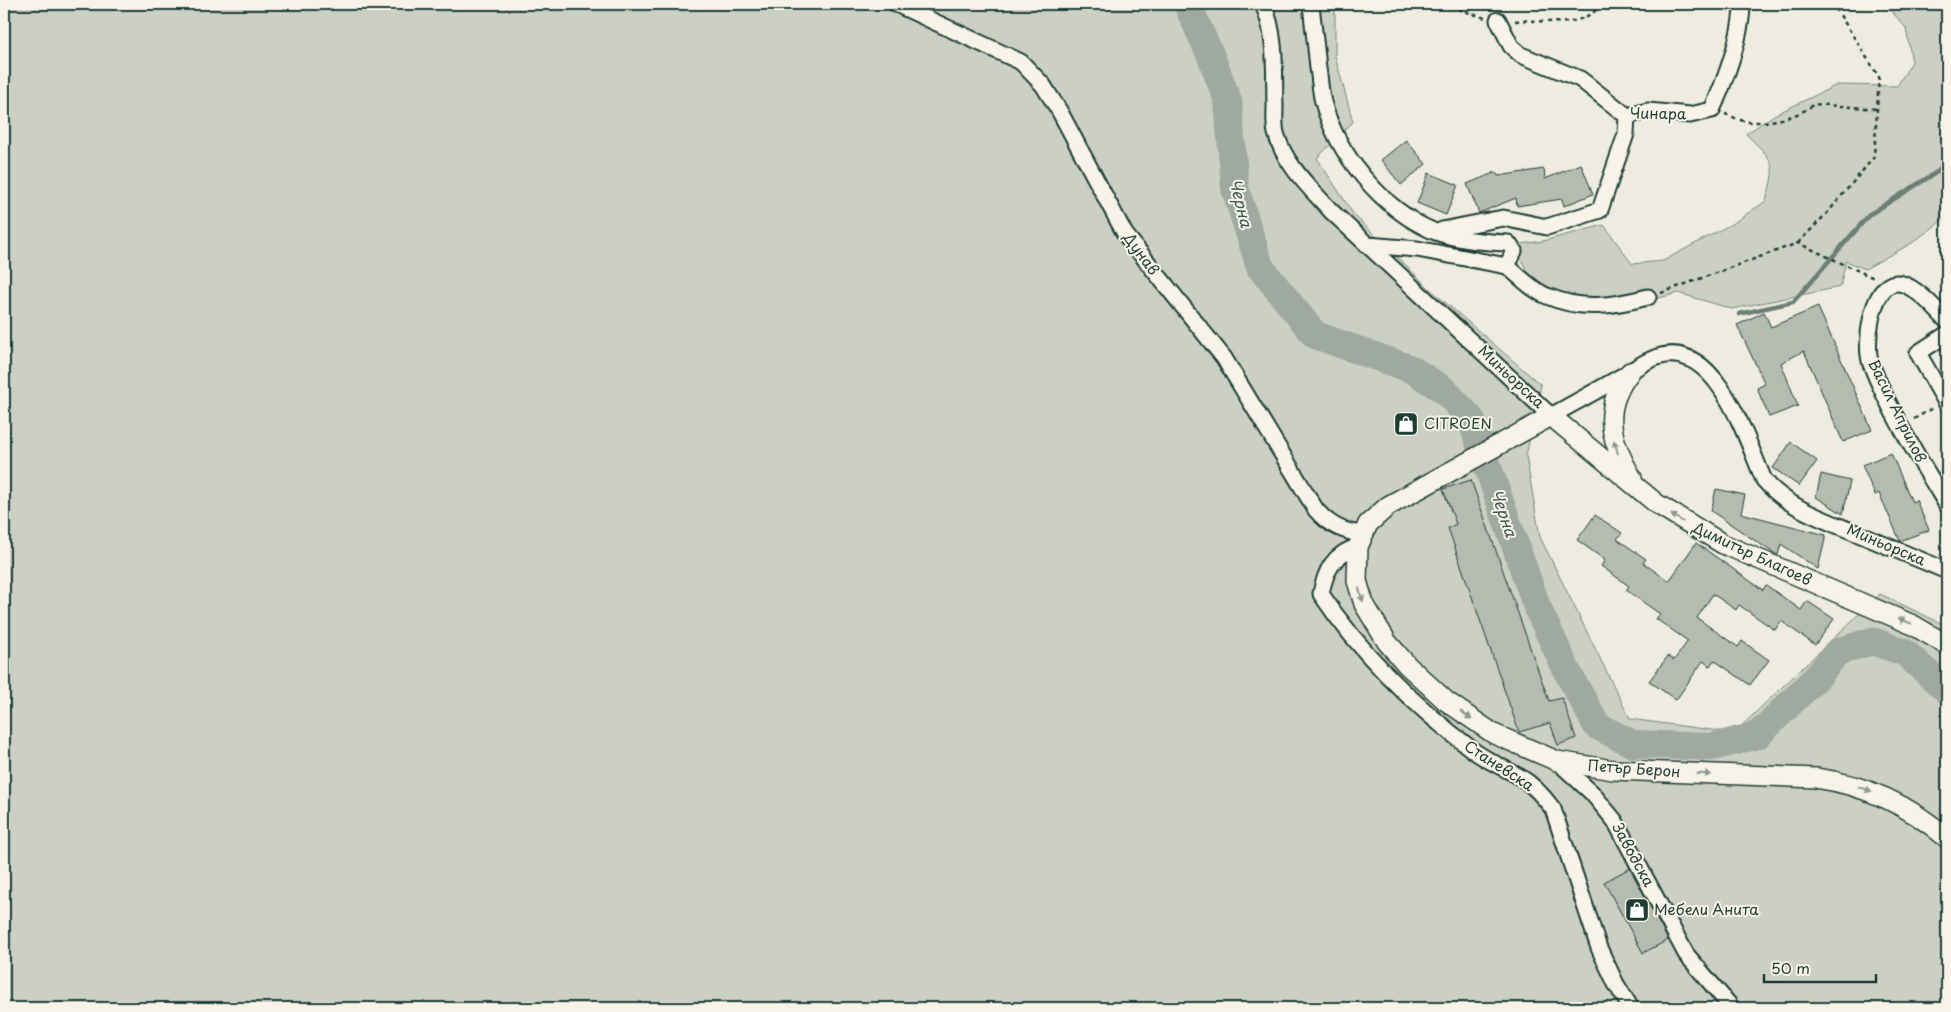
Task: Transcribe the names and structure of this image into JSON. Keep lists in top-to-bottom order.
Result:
{
  "streets": {
    "main road": ["Димитър Благоев", "Петър Берон"],
    "street": [
      "Чинара",
      "Дунав",
      "Миньорска",
      "Васил Априлов",
      "Станевска",
      "Заводска"
    ]
  },
  "crossings": [
    ["Дунав", "Станевска"],
    ["Дунав", "Петър Берон"],
    ["Миньорска", "Димитър Благоев"],
    ["Станевска", "Петър Берон"],
    ["Петър Берон", "Заводска"]
  ],
  "one_way": ["Димитър Благоев", "Петър Берон"],
  "water": ["Черна"],
  "places": {
    "shop": ["CITROEN", "Мебели Анита"]
  },
  "scale_bar": "50 m"
}
